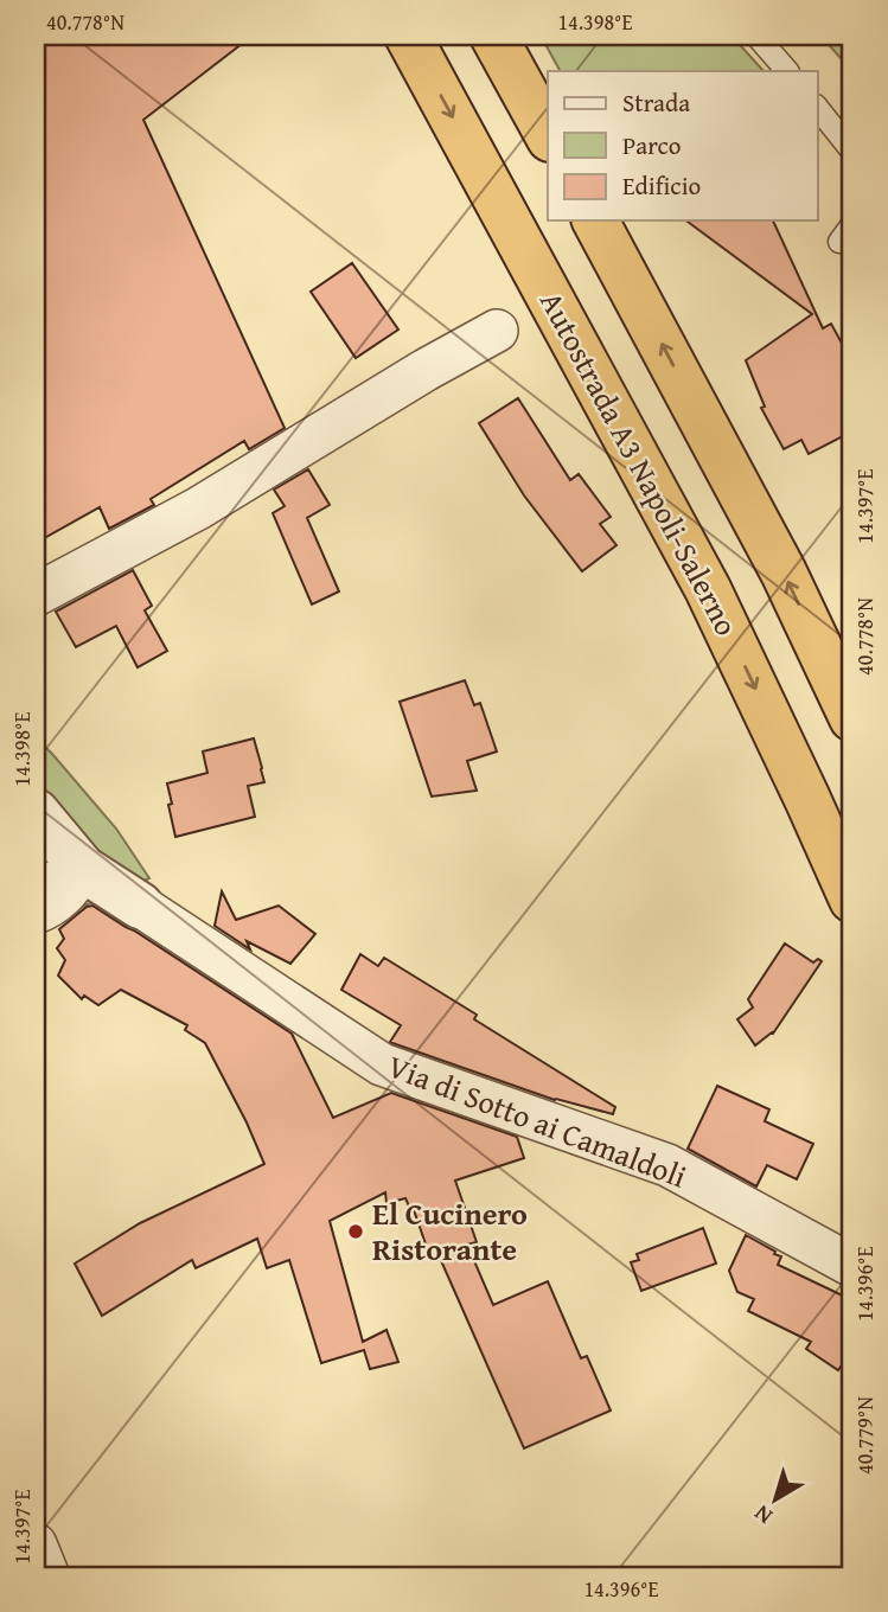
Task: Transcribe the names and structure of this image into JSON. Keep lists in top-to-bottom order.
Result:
{
  "streets": {
    "highway": ["Autostrada A3 Napoli-Salerno"],
    "street": ["Via di Sotto ai Camaldoli"]
  },
  "places": ["El Cucinero Ristorante"],
  "legend": ["Strada", "Parco", "Edificio"],
  "north": "bottom left",
  "coordinates": [
    "40.778°N",
    "14.398°E",
    "14.397°E",
    "14.396°E",
    "40.779°N"
  ]
}
